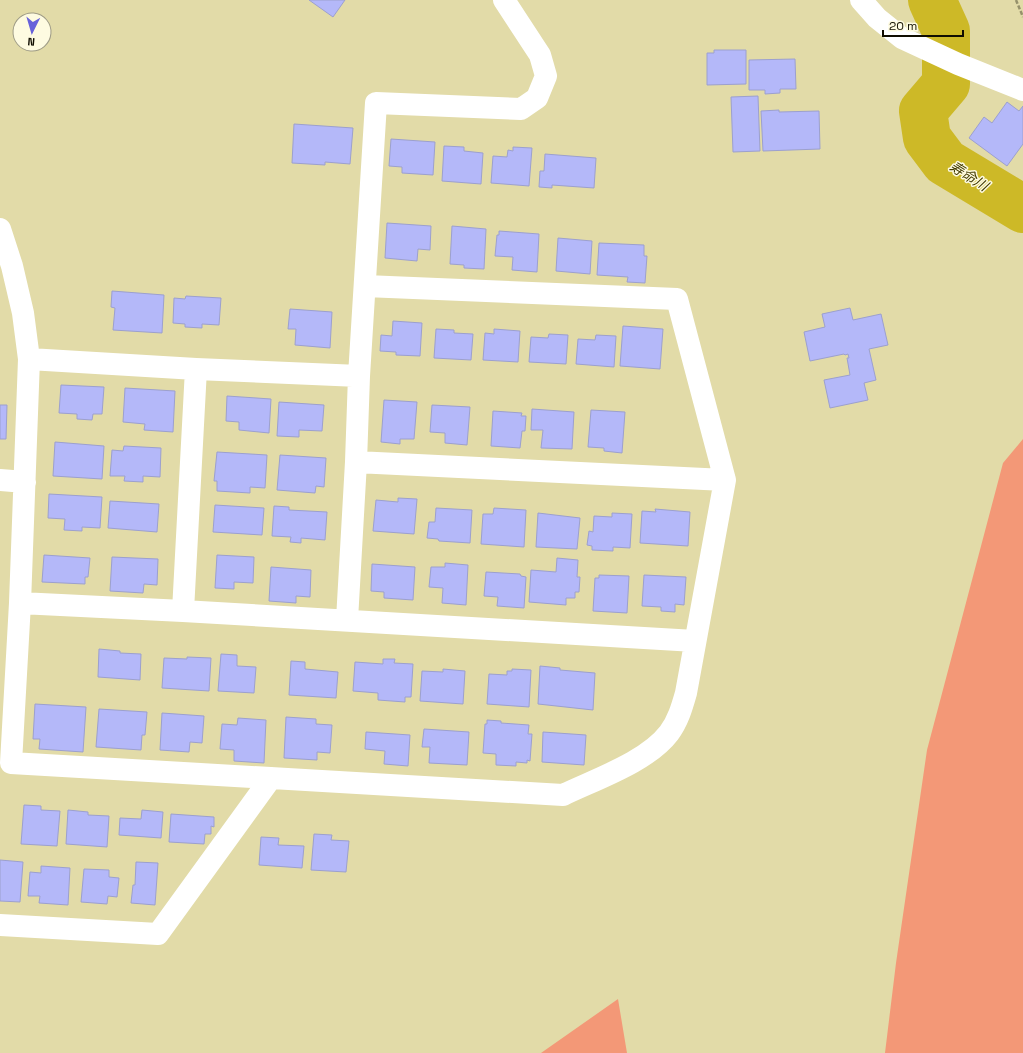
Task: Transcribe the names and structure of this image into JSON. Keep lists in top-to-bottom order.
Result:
{
  "water": ["寿命川"],
  "scale_bar": "20 m",
  "north": "bottom"
}
